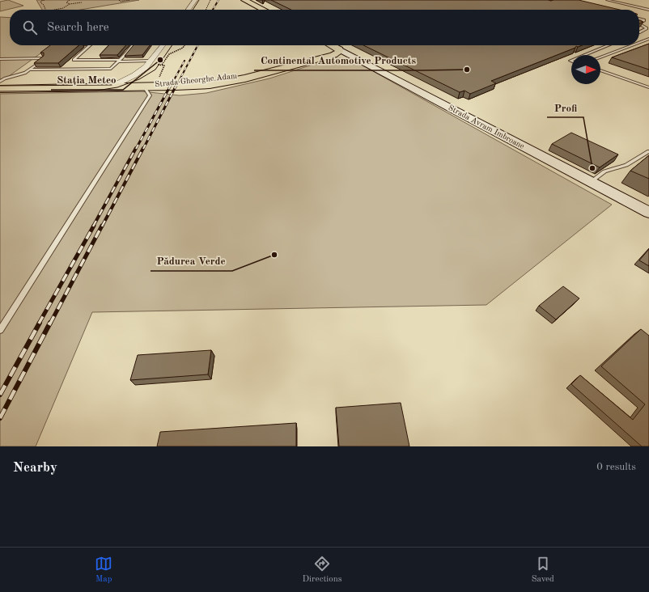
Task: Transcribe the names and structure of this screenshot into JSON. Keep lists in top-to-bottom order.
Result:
{
  "streets": {
    "main road": ["Strada Gheorghe Adam", "Strada Avram Imbroane"]
  },
  "crossings": [
    ["Strada Gheorghe Adam", "Strada Avram Imbroane"]
  ],
  "places": [
    "Stația Meteo",
    "Continental Automotive Products",
    "Profi",
    "Pădurea Verde"
  ],
  "north": "right",
  "page": {
    "search": "Search here",
    "heading": ["Nearby", "0 results"],
    "nav": ["Map", "Directions", "Saved"]
  }
}
